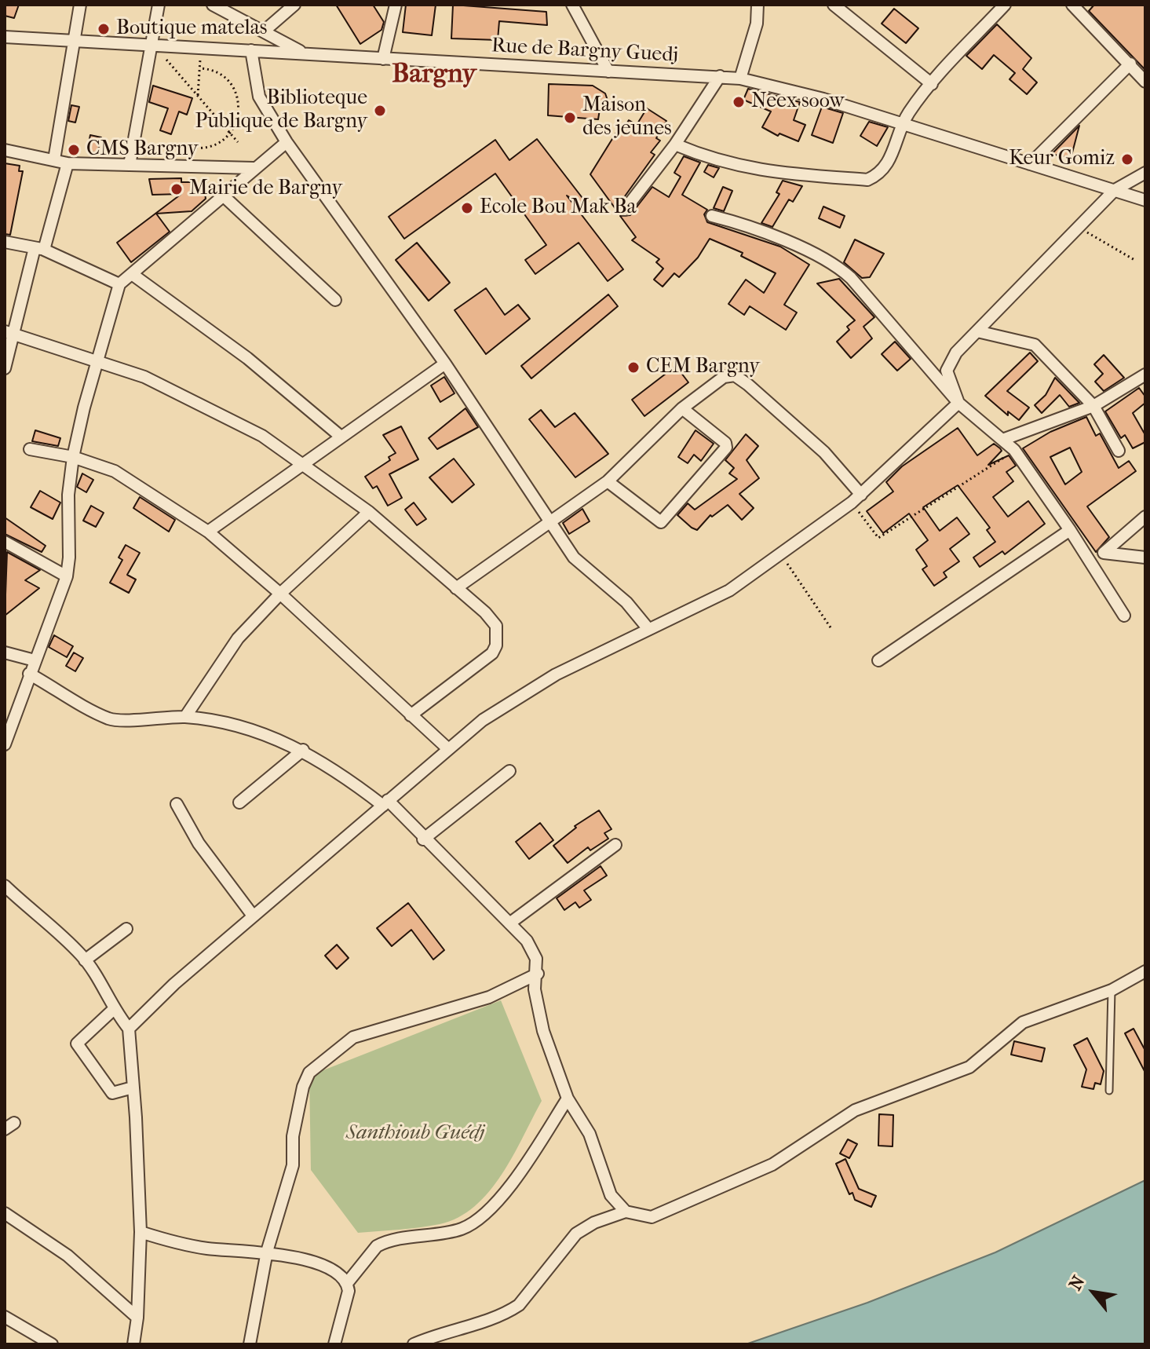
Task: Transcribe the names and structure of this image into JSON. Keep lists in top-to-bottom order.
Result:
{
  "streets": {
    "street": ["Rue de Bargny Guedj"]
  },
  "districts": ["Bargny"],
  "parks": ["Santhioub Guédj"],
  "places": [
    "Boutique matelas",
    "Neex soow",
    "Biblioteque Publique de Bargny",
    "Maison des jeunes",
    "CMS Bargny",
    "Keur Gomiz",
    "Mairie de Bargny",
    "Ecole Bou Mak Ba",
    "CEM Bargny"
  ],
  "north": "top left"
}
